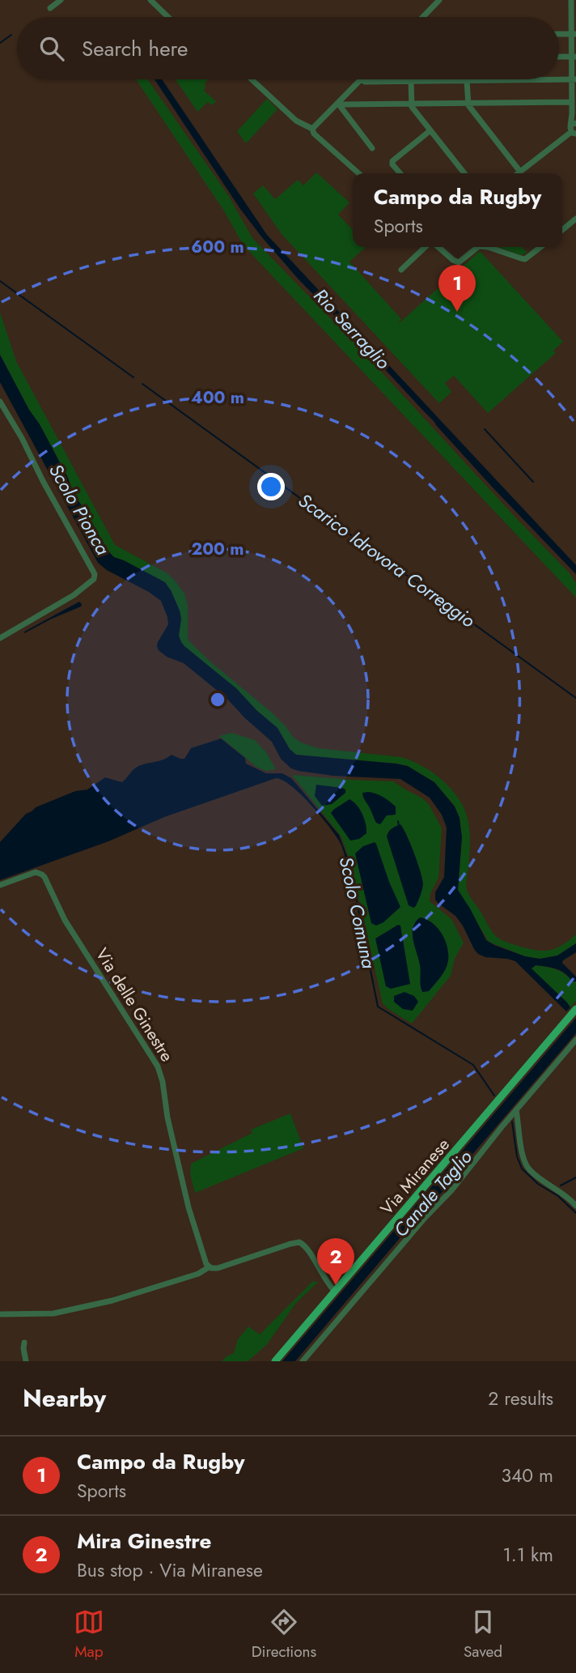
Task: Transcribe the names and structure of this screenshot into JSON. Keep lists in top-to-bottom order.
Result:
{
  "streets": {
    "main road": ["Via Miranese"],
    "street": ["Via delle Ginestre"]
  },
  "water": [
    "Rio Serraglio",
    "Scolo Pionca",
    "Scarico Idrovora Correggio",
    "Scolo Comuna",
    "Canale Taglio"
  ],
  "page": {
    "search": "Search here",
    "popup": ["Campo da Rugby", "Sports"],
    "pins": ["1", "2"],
    "heading": ["Nearby", "2 results"],
    "list": [
      {
        "mark": "1",
        "name": "Campo da Rugby",
        "note": "Sports",
        "value": "340 m"
      },
      {
        "mark": "2",
        "name": "Mira Ginestre",
        "note": "Bus stop · Via Miranese",
        "value": "1.1 km"
      }
    ],
    "nav": ["Map", "Directions", "Saved"]
  },
  "rings": ["600 m", "400 m", "200 m"]
}
